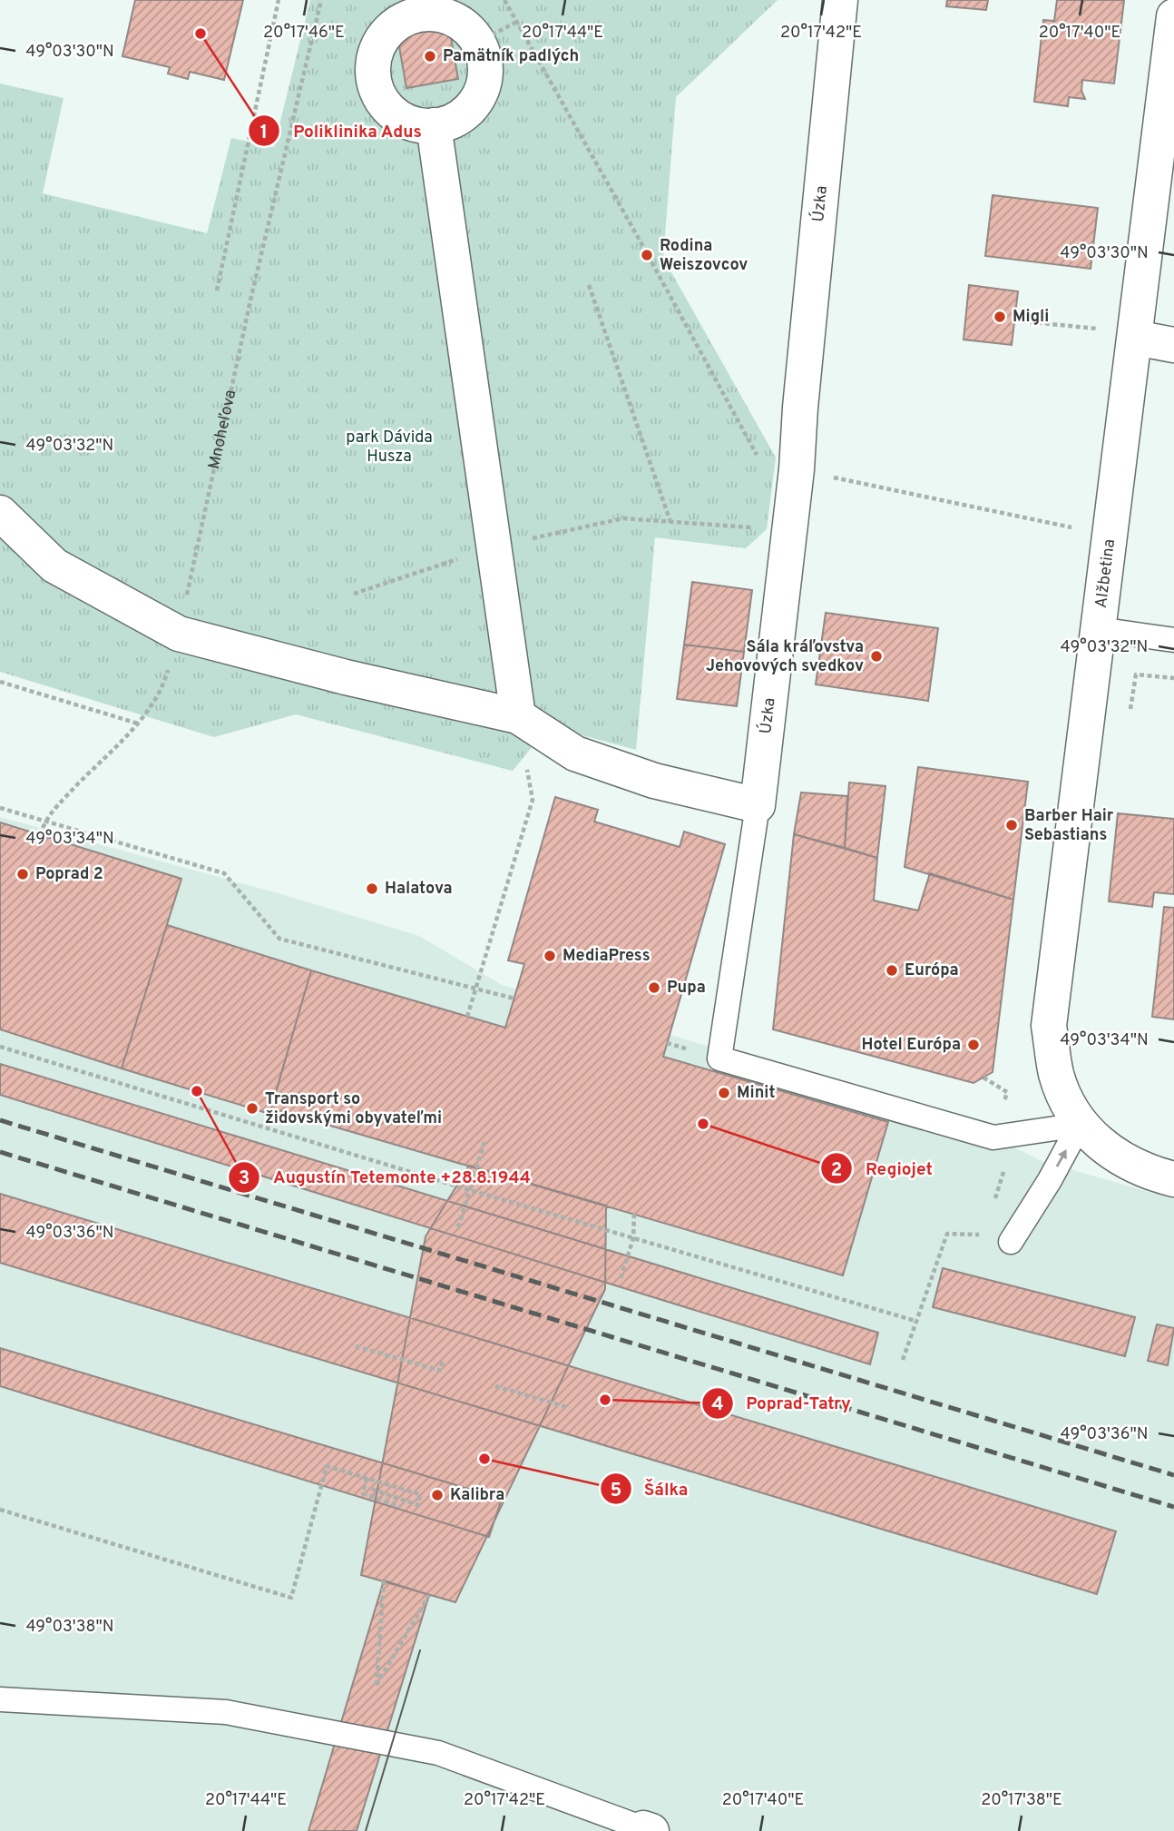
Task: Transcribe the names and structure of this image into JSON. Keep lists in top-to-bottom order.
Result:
{
  "streets": {
    "street": ["Úzka", "Alžbetina"],
    "path": ["Mnoheľova"]
  },
  "crossings": [
    ["Úzka", "Alžbetina"]
  ],
  "parks": ["park Dávida Husza"],
  "places": [
    "Poliklinika Adus",
    "Pamätník padlých",
    "Rodina Weiszovcov",
    "Migli",
    "Sála kráľovstva Jehovových svedkov",
    "Barber Hair Sebastians",
    "Poprad 2",
    "Halatova",
    "MediaPress",
    "Európa",
    "Pupa",
    "Hotel Európa",
    "Augustín Tetemonte +28.8.1944",
    "Minit",
    "Transport so židovskými obyvateľmi",
    "Regiojet",
    "Poprad-Tatry",
    "Šálka",
    "Kalibra"
  ],
  "coordinates": [
    "20°17'46\"E",
    "20°17'44\"E",
    "20°17'42\"E",
    "20°17'40\"E",
    "49°03'30\"N",
    "49°03'32\"N",
    "49°03'34\"N",
    "49°03'36\"N",
    "49°03'38\"N",
    "20°17'38\"E"
  ]
}
